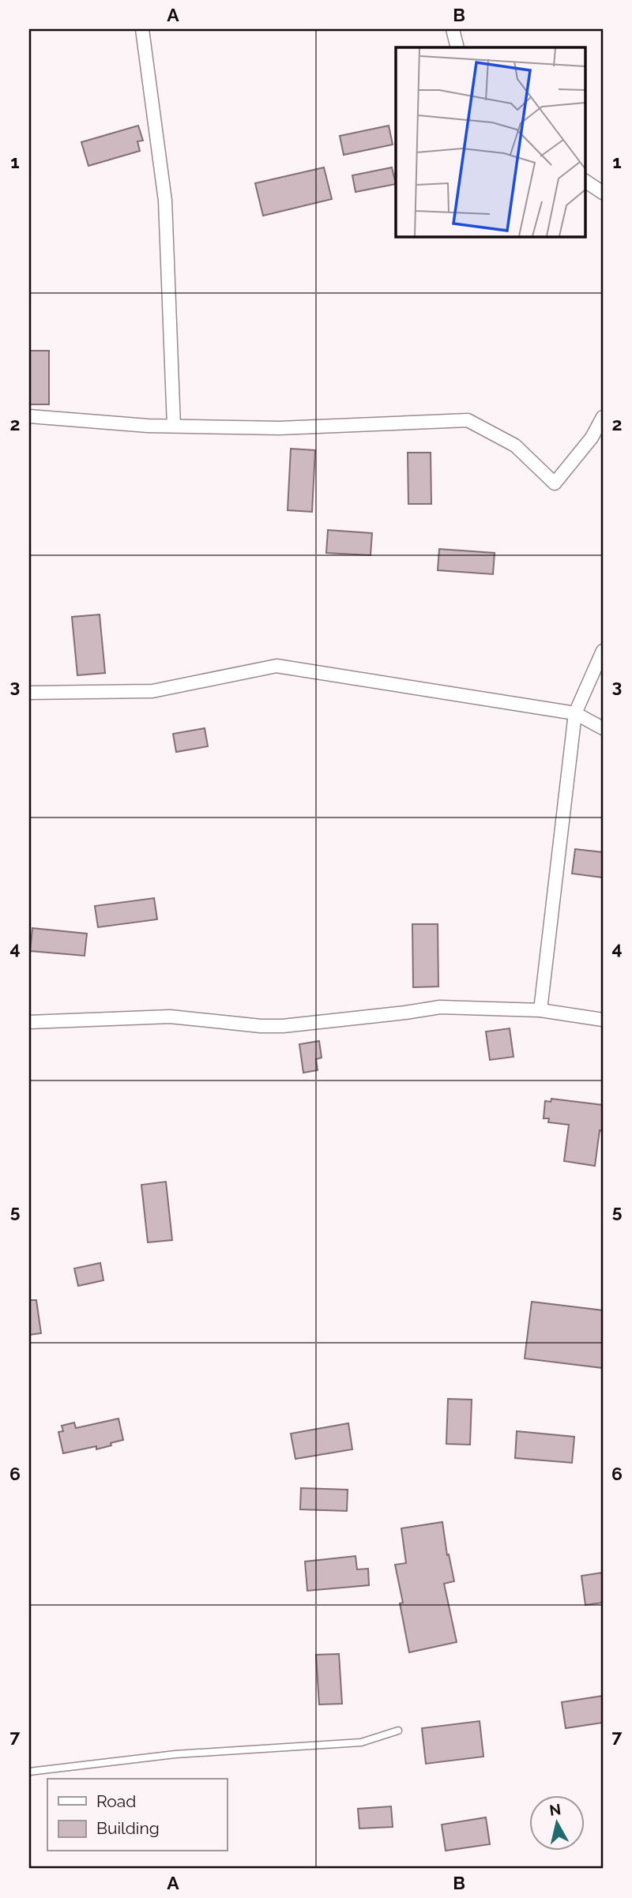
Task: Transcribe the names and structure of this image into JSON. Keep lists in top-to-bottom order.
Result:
{
  "legend": ["Road", "Building"],
  "north": "top",
  "grid": {
    "columns": ["A", "B"],
    "rows": [
      "1",
      "2",
      "3",
      "4",
      "5",
      "6",
      "7"
    ]
  }
}
